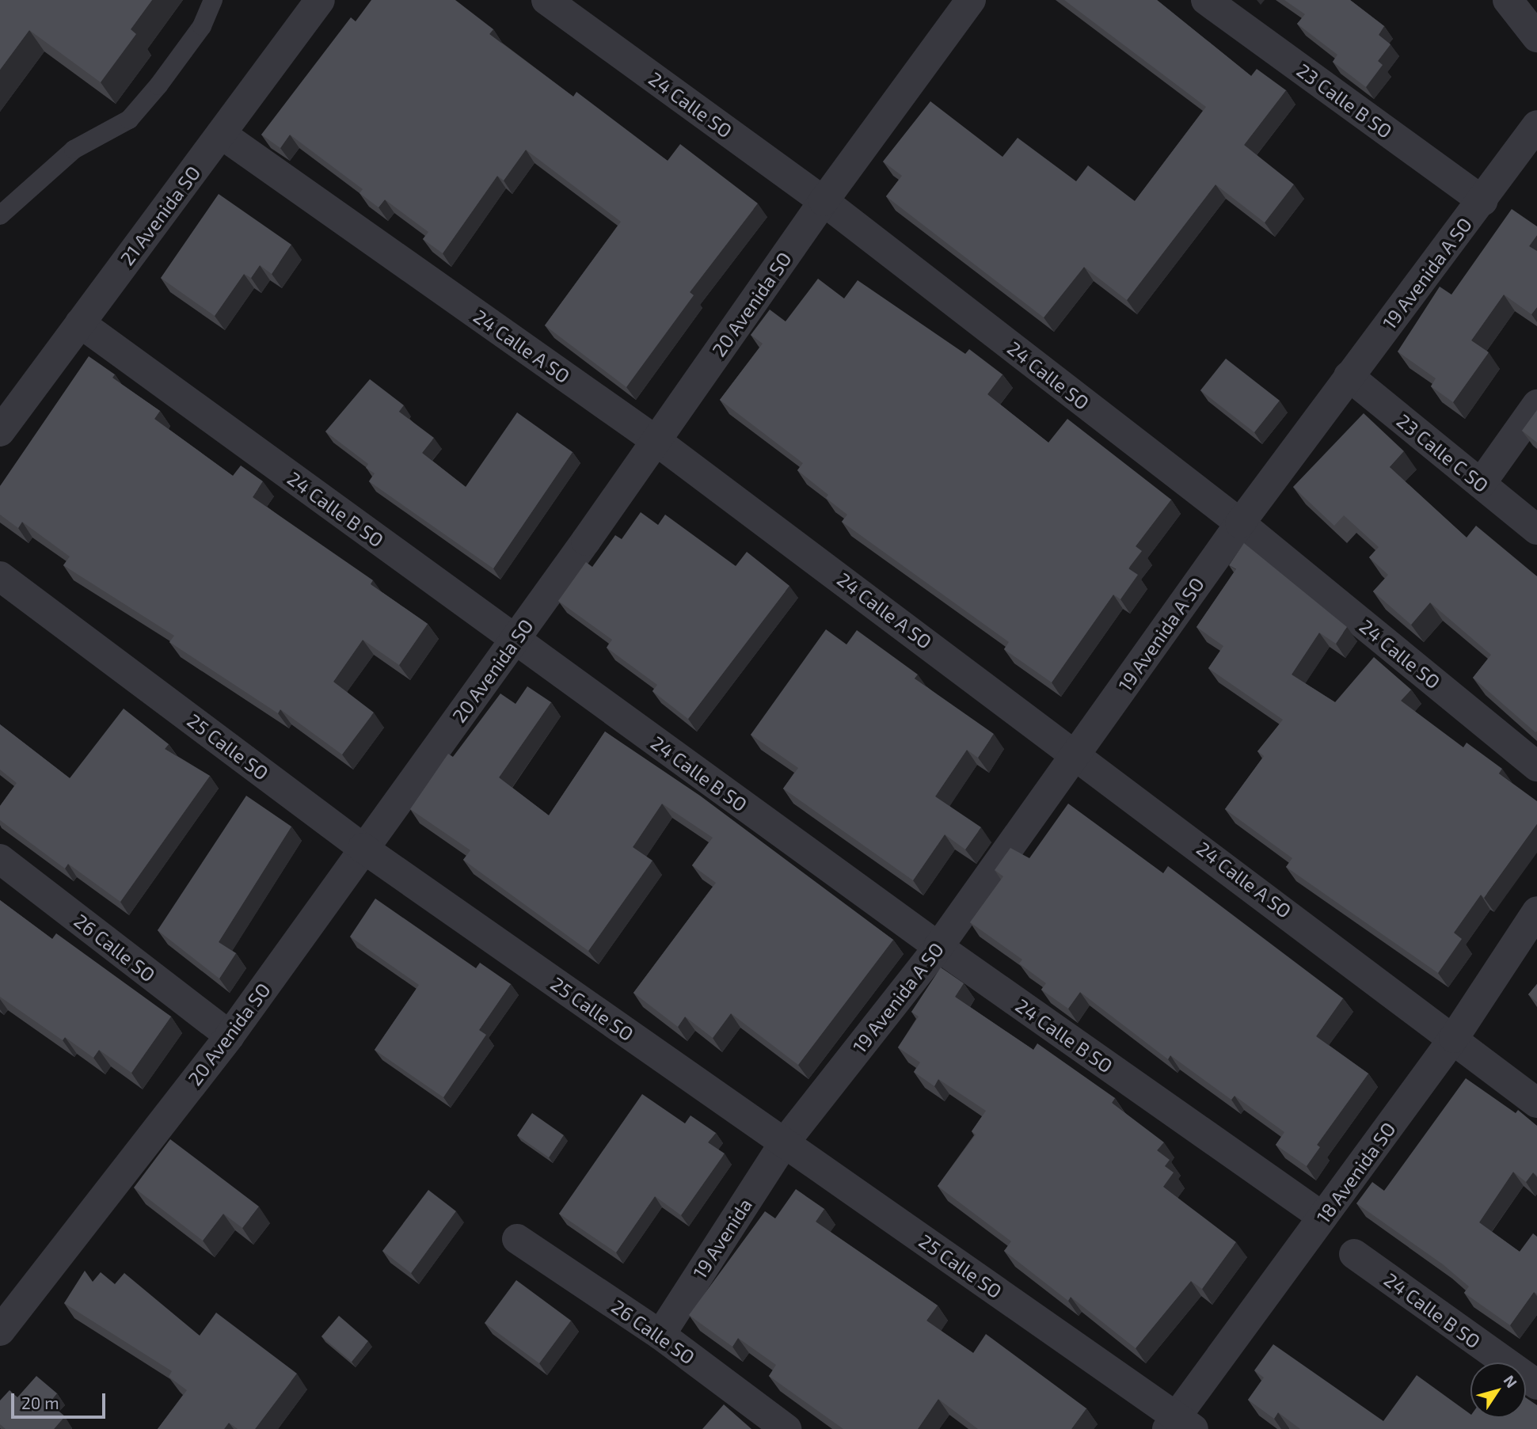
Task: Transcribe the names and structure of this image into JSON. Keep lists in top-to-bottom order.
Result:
{
  "streets": {
    "street": [
      "23 Calle B SO",
      "24 Calle SO",
      "21 Avenida SO",
      "19 Avenida A SO",
      "20 Avenida SO",
      "24 Calle A SO",
      "23 Calle C SO",
      "24 Calle B SO",
      "25 Calle SO",
      "26 Calle SO",
      "18 Avenida SO",
      "19 Avenida"
    ]
  },
  "crossings": [
    ["23 Calle B SO", "19 Avenida A SO"],
    ["24 Calle SO", "19 Avenida A SO"],
    ["24 Calle SO", "20 Avenida SO"],
    ["21 Avenida SO", "24 Calle A SO"],
    ["21 Avenida SO", "24 Calle B SO"],
    ["19 Avenida A SO", "24 Calle A SO"],
    ["19 Avenida A SO", "23 Calle C SO"],
    ["19 Avenida A SO", "24 Calle B SO"],
    ["19 Avenida A SO", "25 Calle SO"],
    ["19 Avenida A SO", "19 Avenida"],
    ["20 Avenida SO", "24 Calle A SO"],
    ["20 Avenida SO", "24 Calle B SO"],
    ["20 Avenida SO", "25 Calle SO"],
    ["20 Avenida SO", "26 Calle SO"],
    ["24 Calle A SO", "18 Avenida SO"],
    ["24 Calle B SO", "18 Avenida SO"],
    ["25 Calle SO", "18 Avenida SO"],
    ["25 Calle SO", "19 Avenida"],
    ["26 Calle SO", "19 Avenida"]
  ],
  "scale_bar": "20 m",
  "north": "top right"
}
